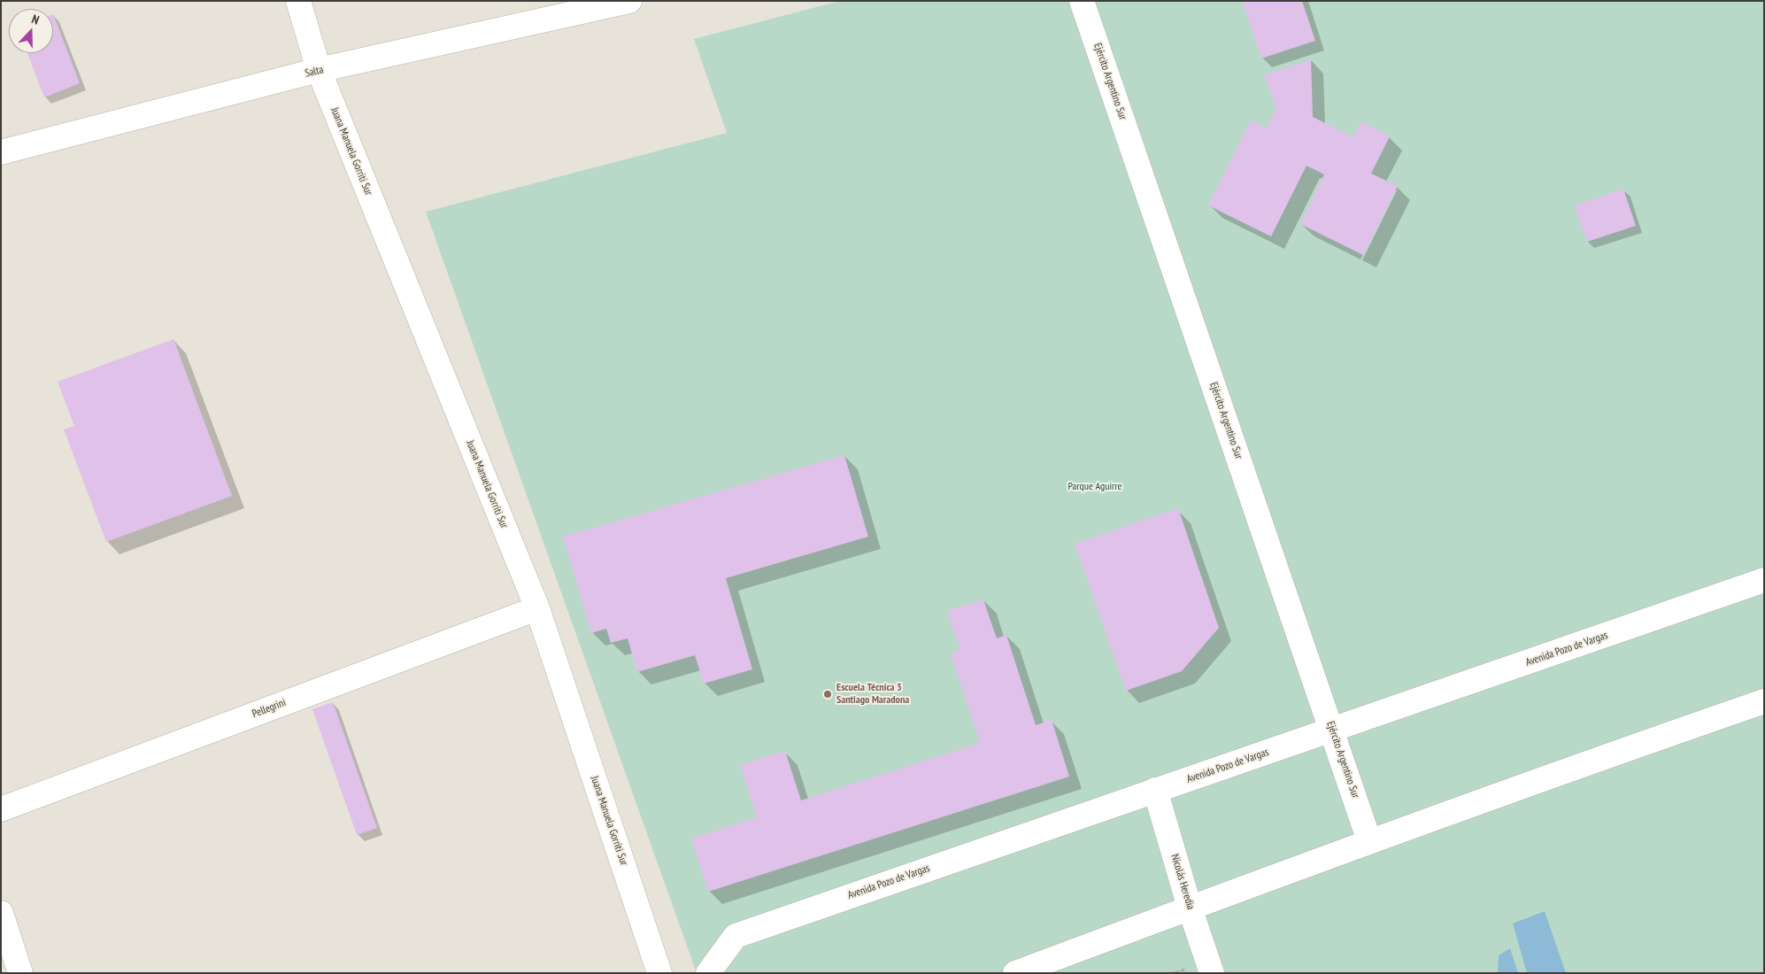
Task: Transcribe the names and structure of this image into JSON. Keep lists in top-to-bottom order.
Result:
{
  "streets": {
    "street": [
      "Salta",
      "Ejército Argentino Sur",
      "Juana Manuela Gorriti Sur",
      "Avenida Pozo de Vargas",
      "Pellegrini",
      "Nicolás Heredia"
    ]
  },
  "crossings": [
    ["Salta", "Juana Manuela Gorriti Sur"],
    ["Ejército Argentino Sur", "Avenida Pozo de Vargas"],
    ["Juana Manuela Gorriti Sur", "Pellegrini"],
    ["Avenida Pozo de Vargas", "Nicolás Heredia"]
  ],
  "parks": ["Parque Aguirre"],
  "places": ["Escuela Técnica 3 Santiago Maradona"],
  "north": "top"
}
